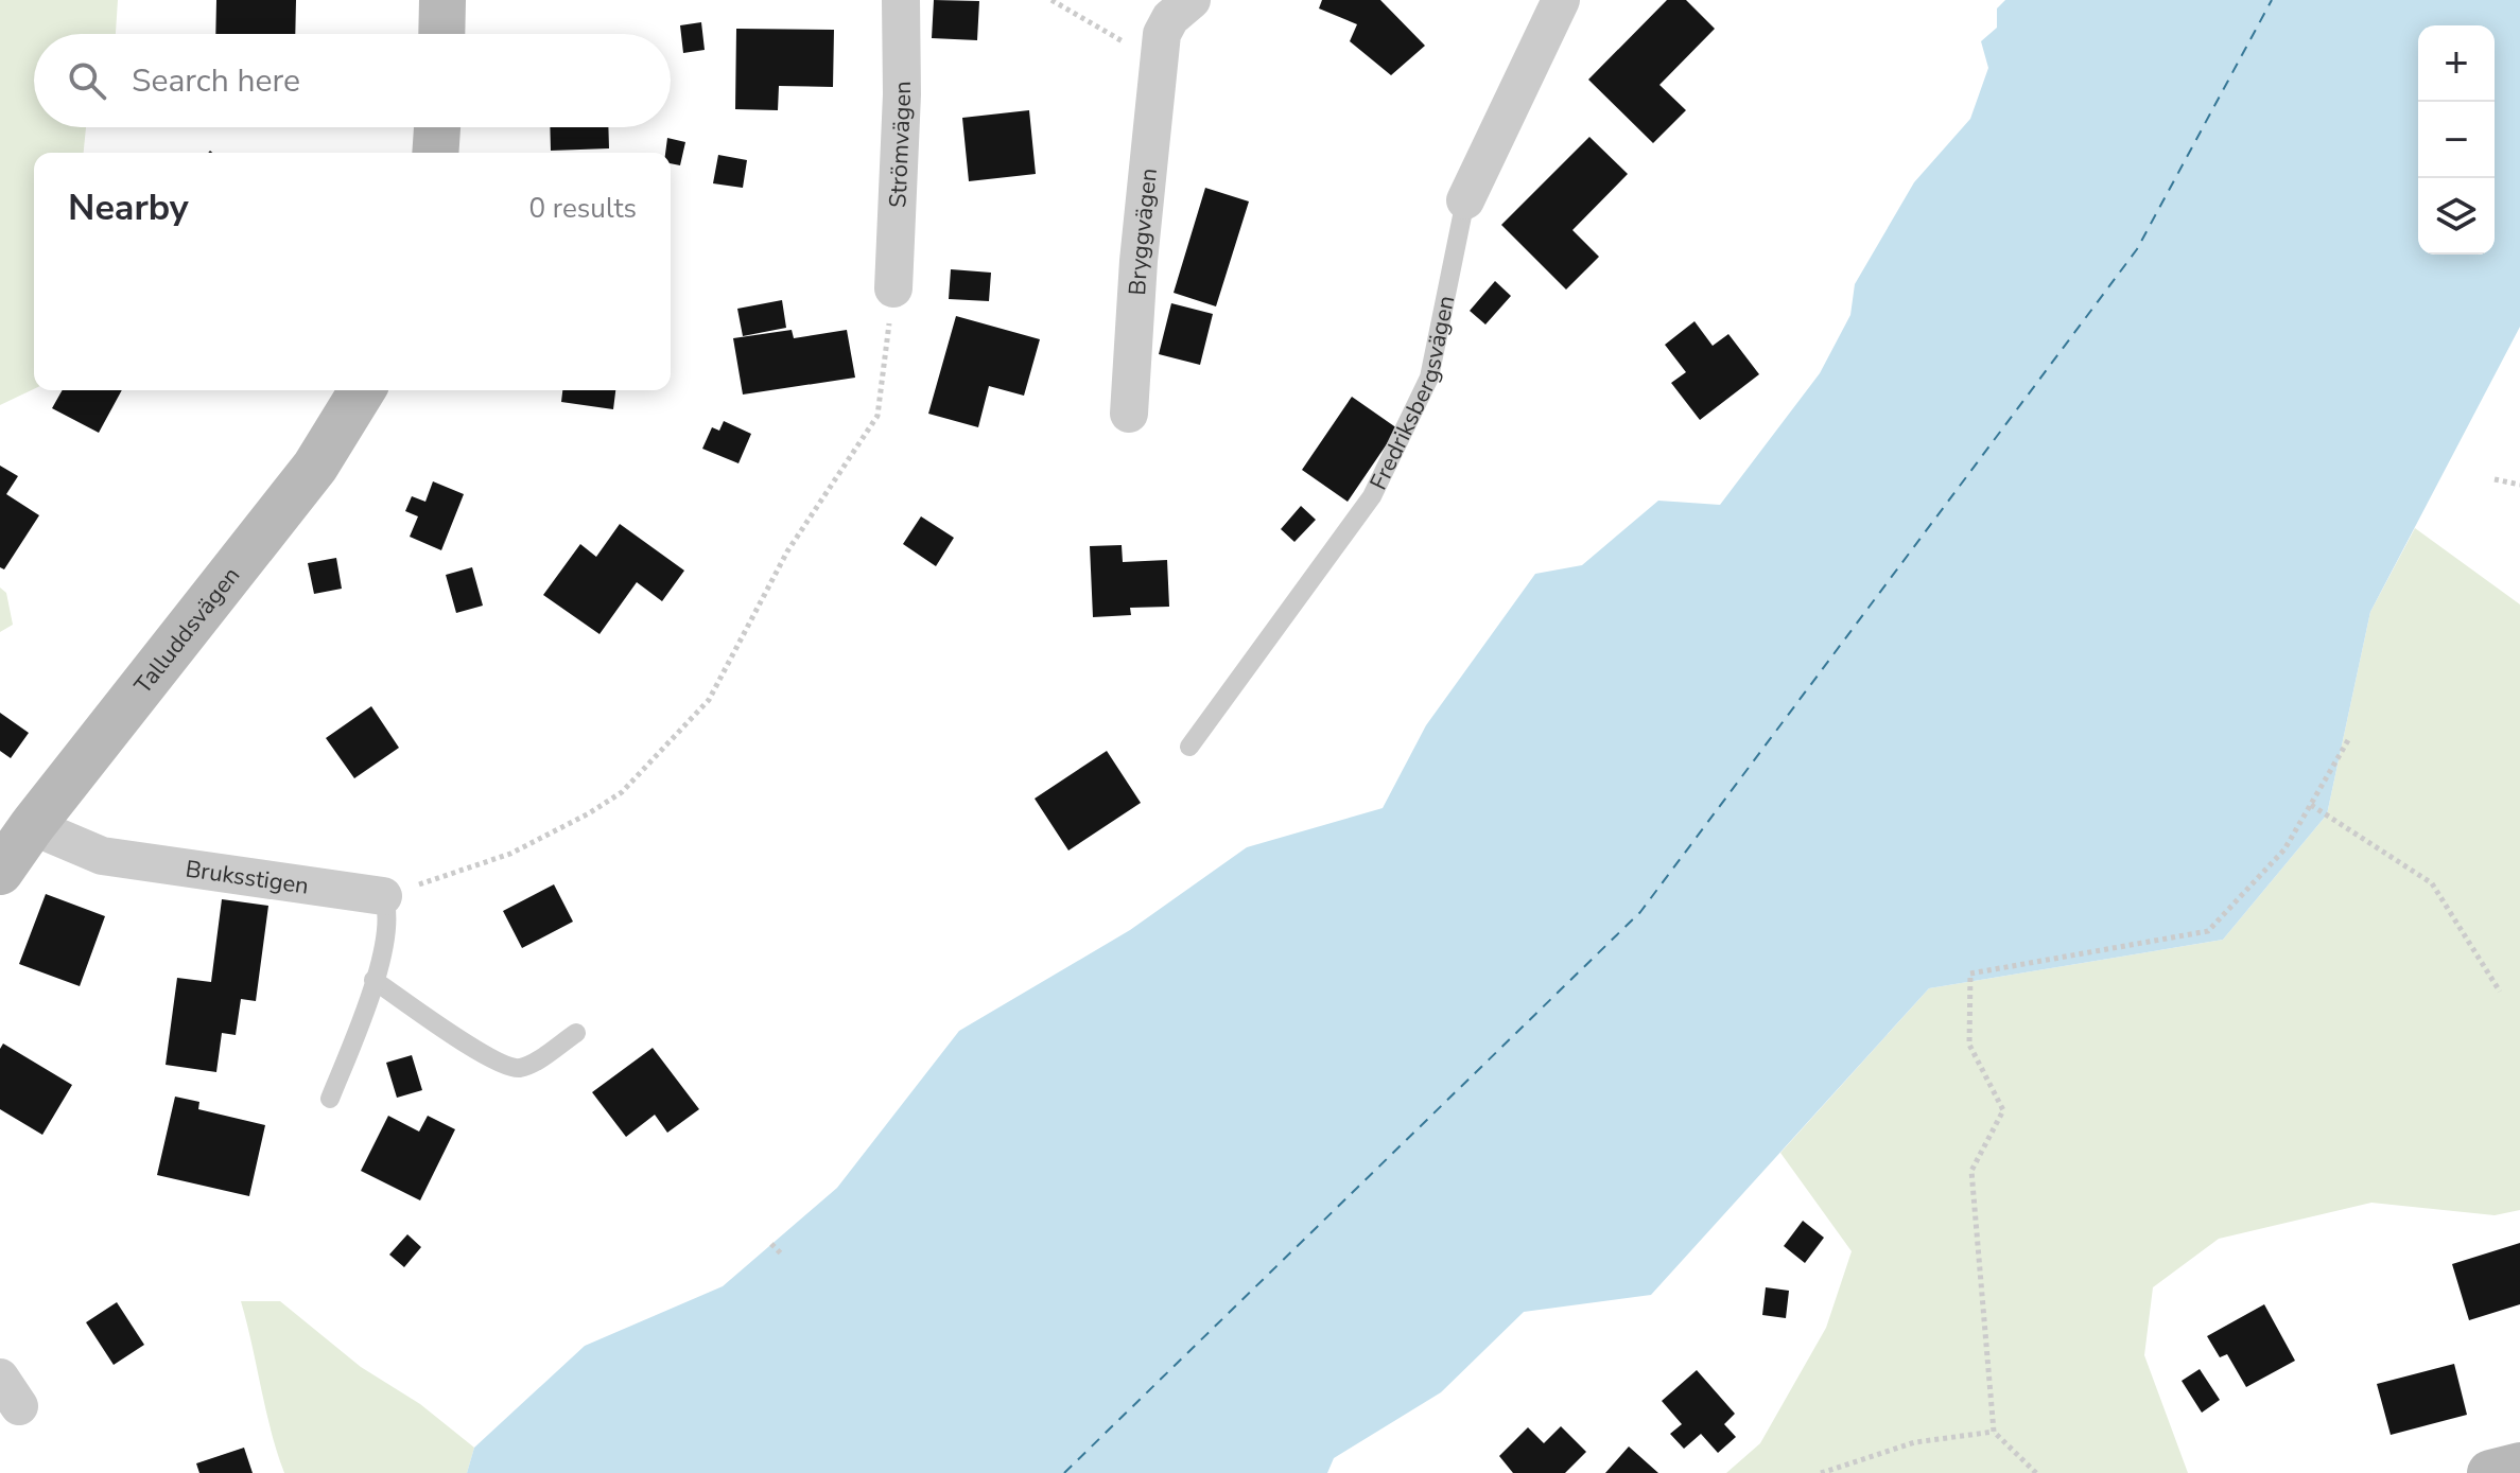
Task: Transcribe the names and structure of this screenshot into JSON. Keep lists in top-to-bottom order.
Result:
{
  "streets": {
    "street": [
      "Strömvägen",
      "Bryggvägen",
      "Fredriksbergsvägen",
      "Talluddsvägen",
      "Bruksstigen"
    ]
  },
  "crossings": [
    ["Talluddsvägen", "Bruksstigen"]
  ],
  "page": {
    "map_buttons": ["+", "−"],
    "search": "Search here",
    "heading": ["Nearby", "0 results"]
  }
}
